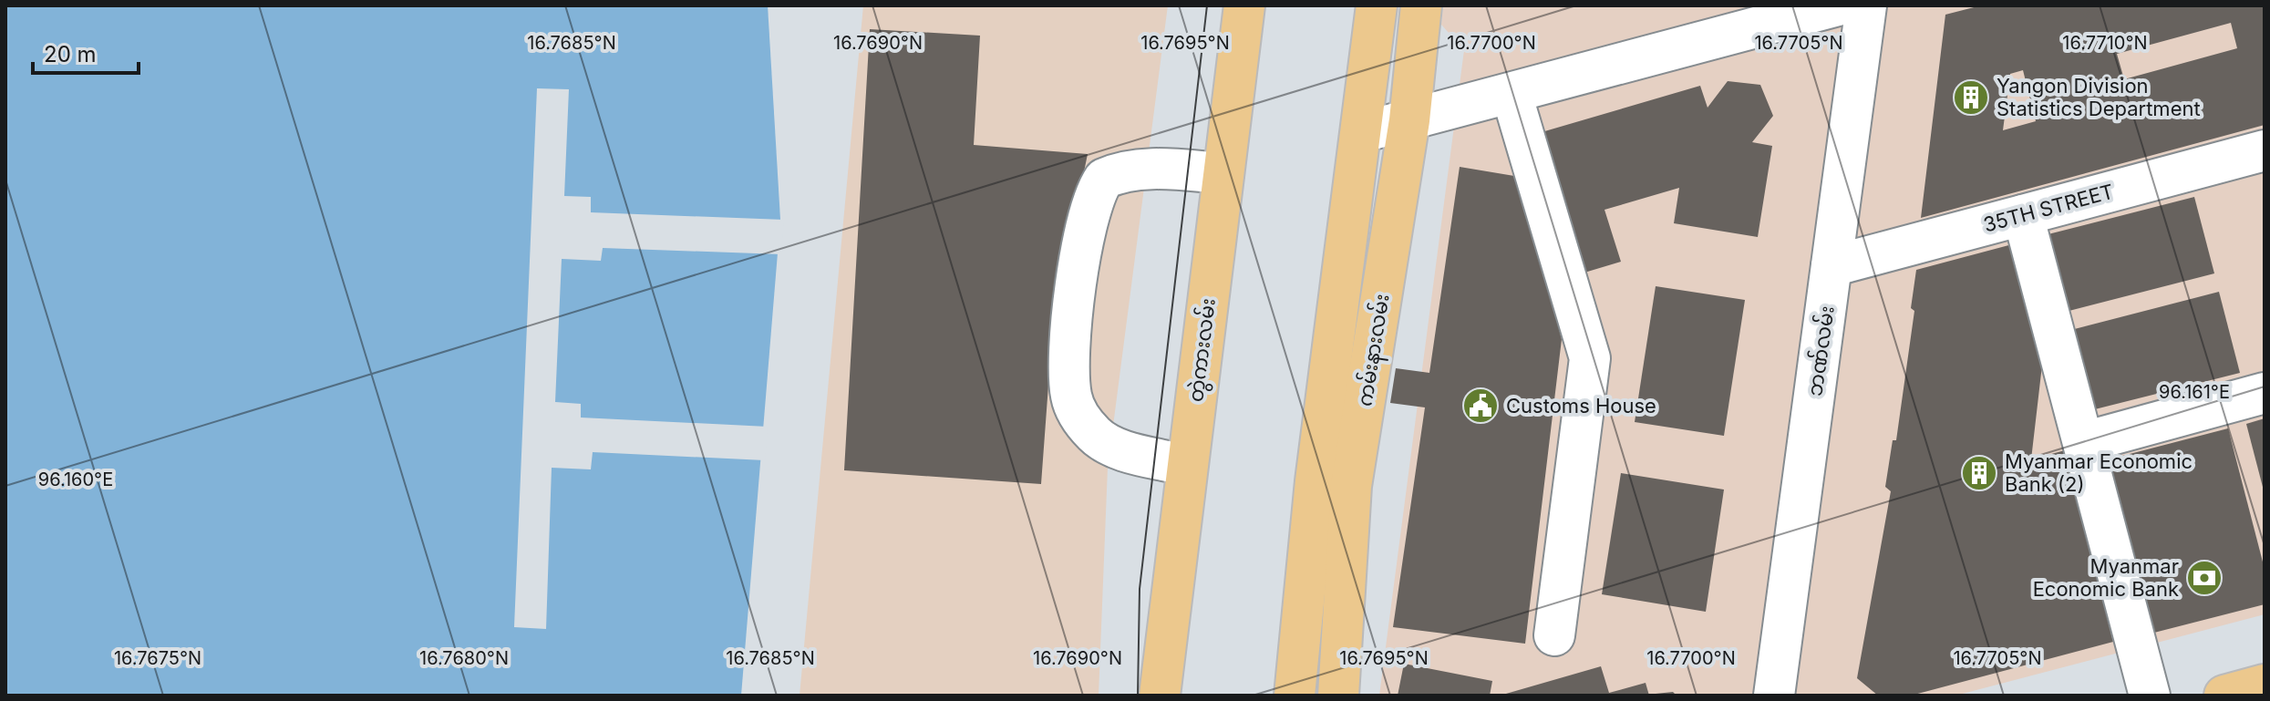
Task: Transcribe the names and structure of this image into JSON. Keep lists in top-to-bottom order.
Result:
{
  "streets": {
    "main road": ["တွဲကားလမ်း", "ကမ်းနားလမ်း"],
    "street": ["35TH STREET", "ဘဏ်လမ်း"]
  },
  "crossings": [
    ["35TH STREET", "ဘဏ်လမ်း"]
  ],
  "places": {
    "building": ["Yangon Division Statistics Department", "Myanmar Economic Bank (2)"],
    "public building": ["Customs House"],
    "bank": ["Myanmar Economic Bank"]
  },
  "scale_bar": "20 m",
  "coordinates": [
    "16.7685°N",
    "16.7690°N",
    "16.7695°N",
    "16.7700°N",
    "16.7705°N",
    "16.7710°N",
    "96.161°E",
    "96.160°E",
    "16.7675°N",
    "16.7680°N"
  ]
}
